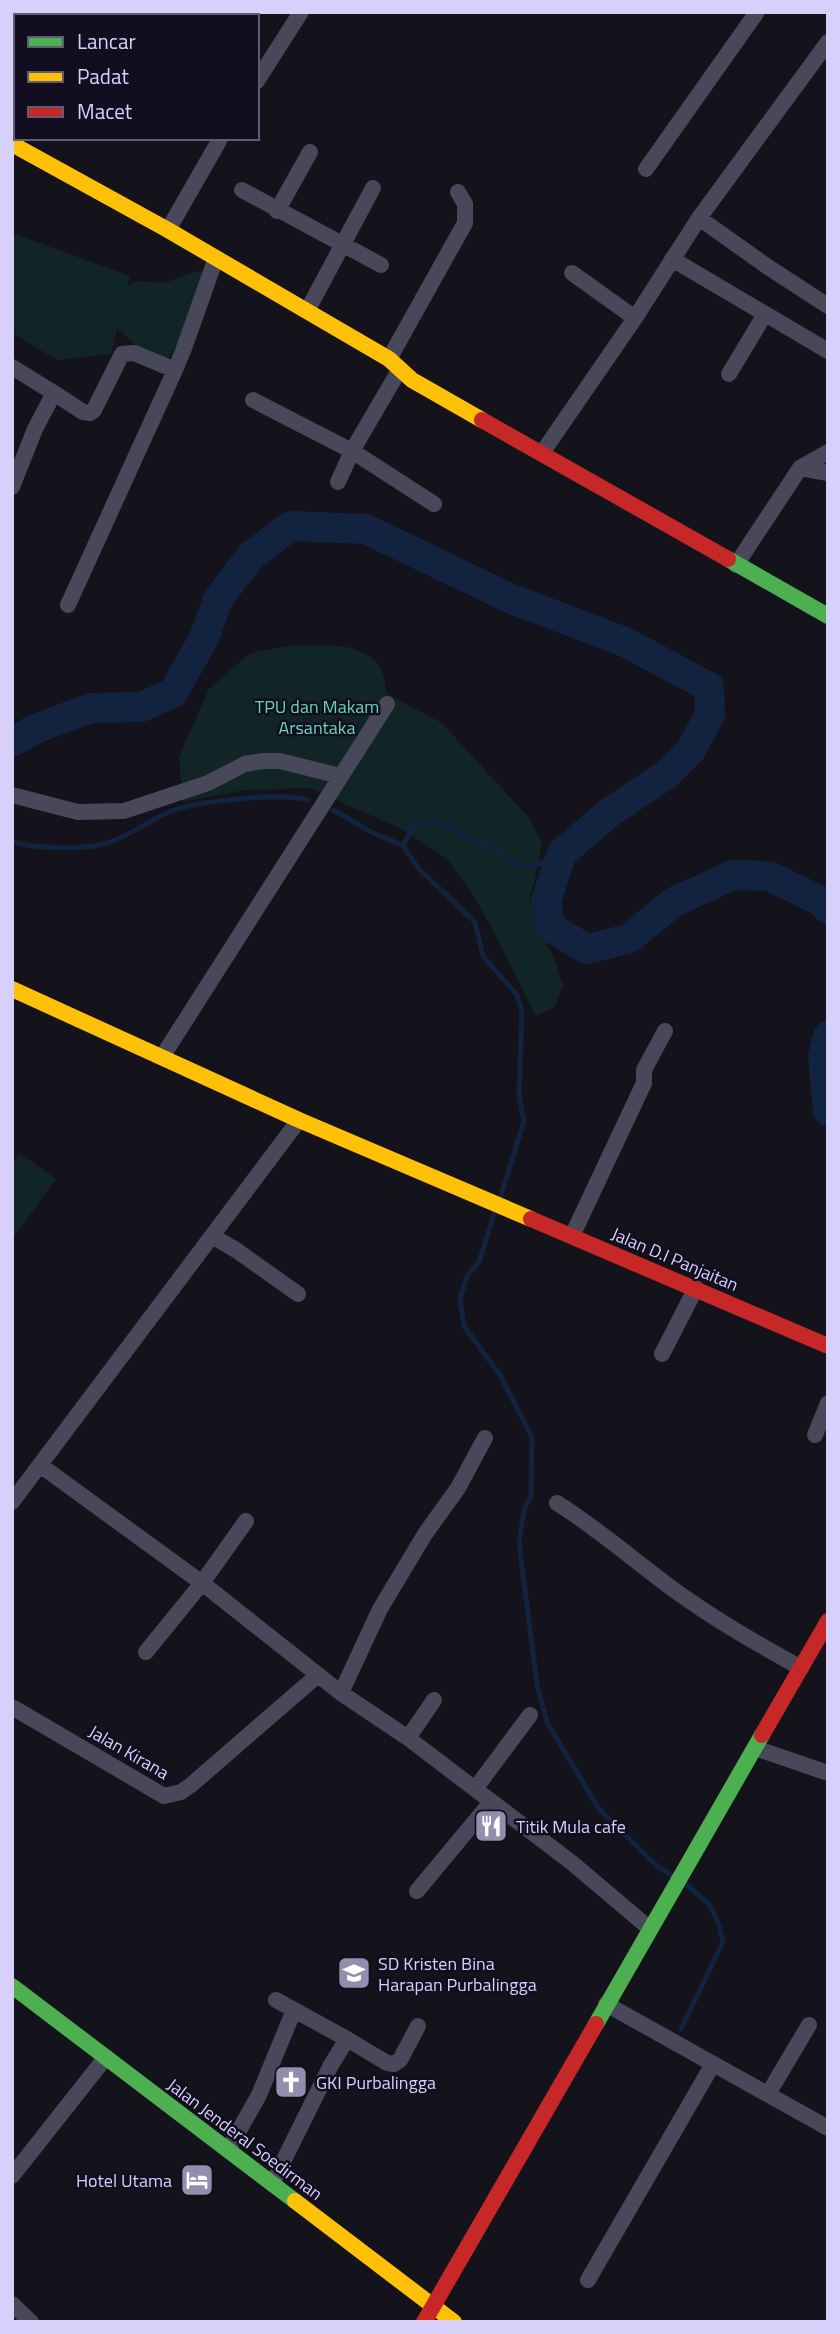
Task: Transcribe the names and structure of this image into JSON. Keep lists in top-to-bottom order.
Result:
{
  "streets": {
    "street": ["Jalan D.I Panjaitan", "Jalan Kirana", "Jalan Jenderal Soedirman"]
  },
  "parks": ["TPU dan Makam Arsantaka"],
  "places": {
    "restaurant": ["Titik Mula cafe"],
    "school or university": ["SD Kristen Bina Harapan Purbalingga"],
    "church": ["GKI Purbalingga"],
    "hotel": ["Hotel Utama"]
  },
  "legend": ["Lancar", "Padat", "Macet"]
}
